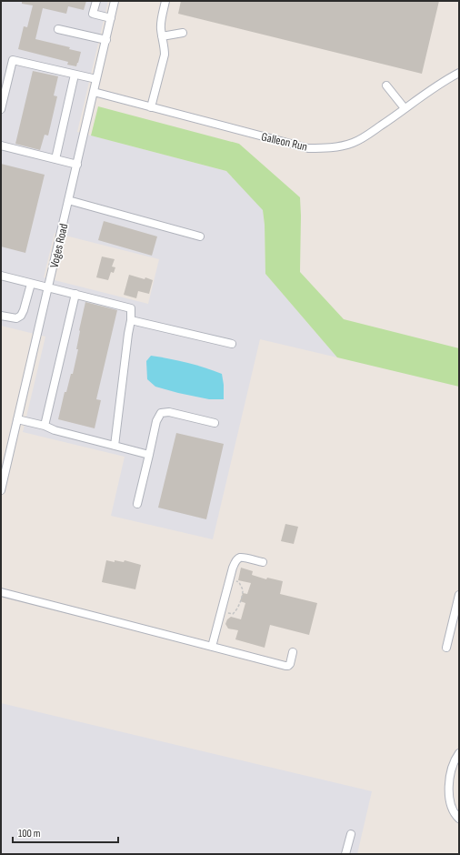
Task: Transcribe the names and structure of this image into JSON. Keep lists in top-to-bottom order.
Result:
{
  "streets": {
    "street": ["Galleon Run", "Voges Road"]
  },
  "crossings": [
    ["Galleon Run", "Voges Road"]
  ],
  "scale_bar": "100 m"
}
